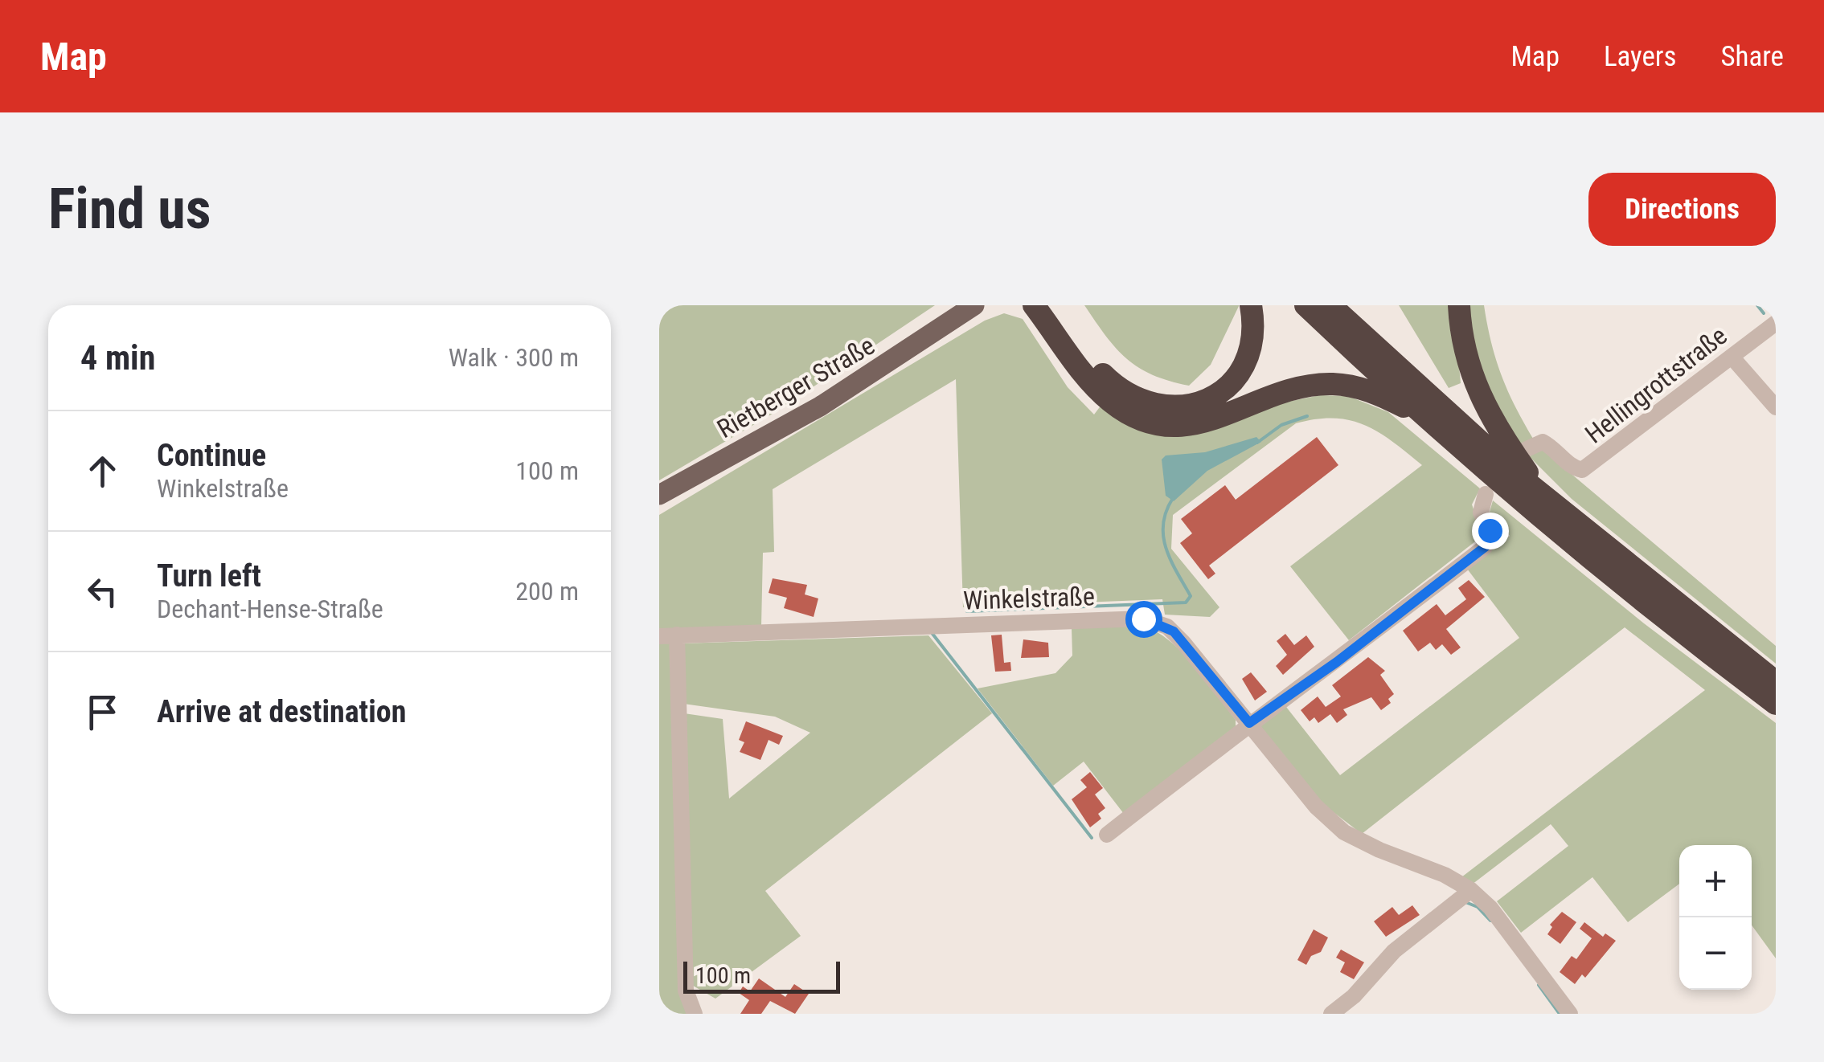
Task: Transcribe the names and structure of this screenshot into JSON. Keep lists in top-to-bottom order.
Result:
{
  "streets": {
    "main road": ["Rietberger Straße"],
    "street": ["Hellingrottstraße", "Winkelstraße"]
  },
  "scale_bar": "100 m",
  "page": {
    "header": "Map",
    "nav": ["Map", "Layers", "Share"],
    "buttons": "Directions",
    "title": "Find us",
    "heading": ["4 min", "Walk · 300 m"],
    "list": [
      ["Continue", "Winkelstraße", "100 m"],
      ["Turn left", "Dechant-Hense-Straße", "200 m"],
      "Arrive at destination"
    ],
    "map_buttons": ["+", "−"],
    "scale": "100 m"
  }
}
